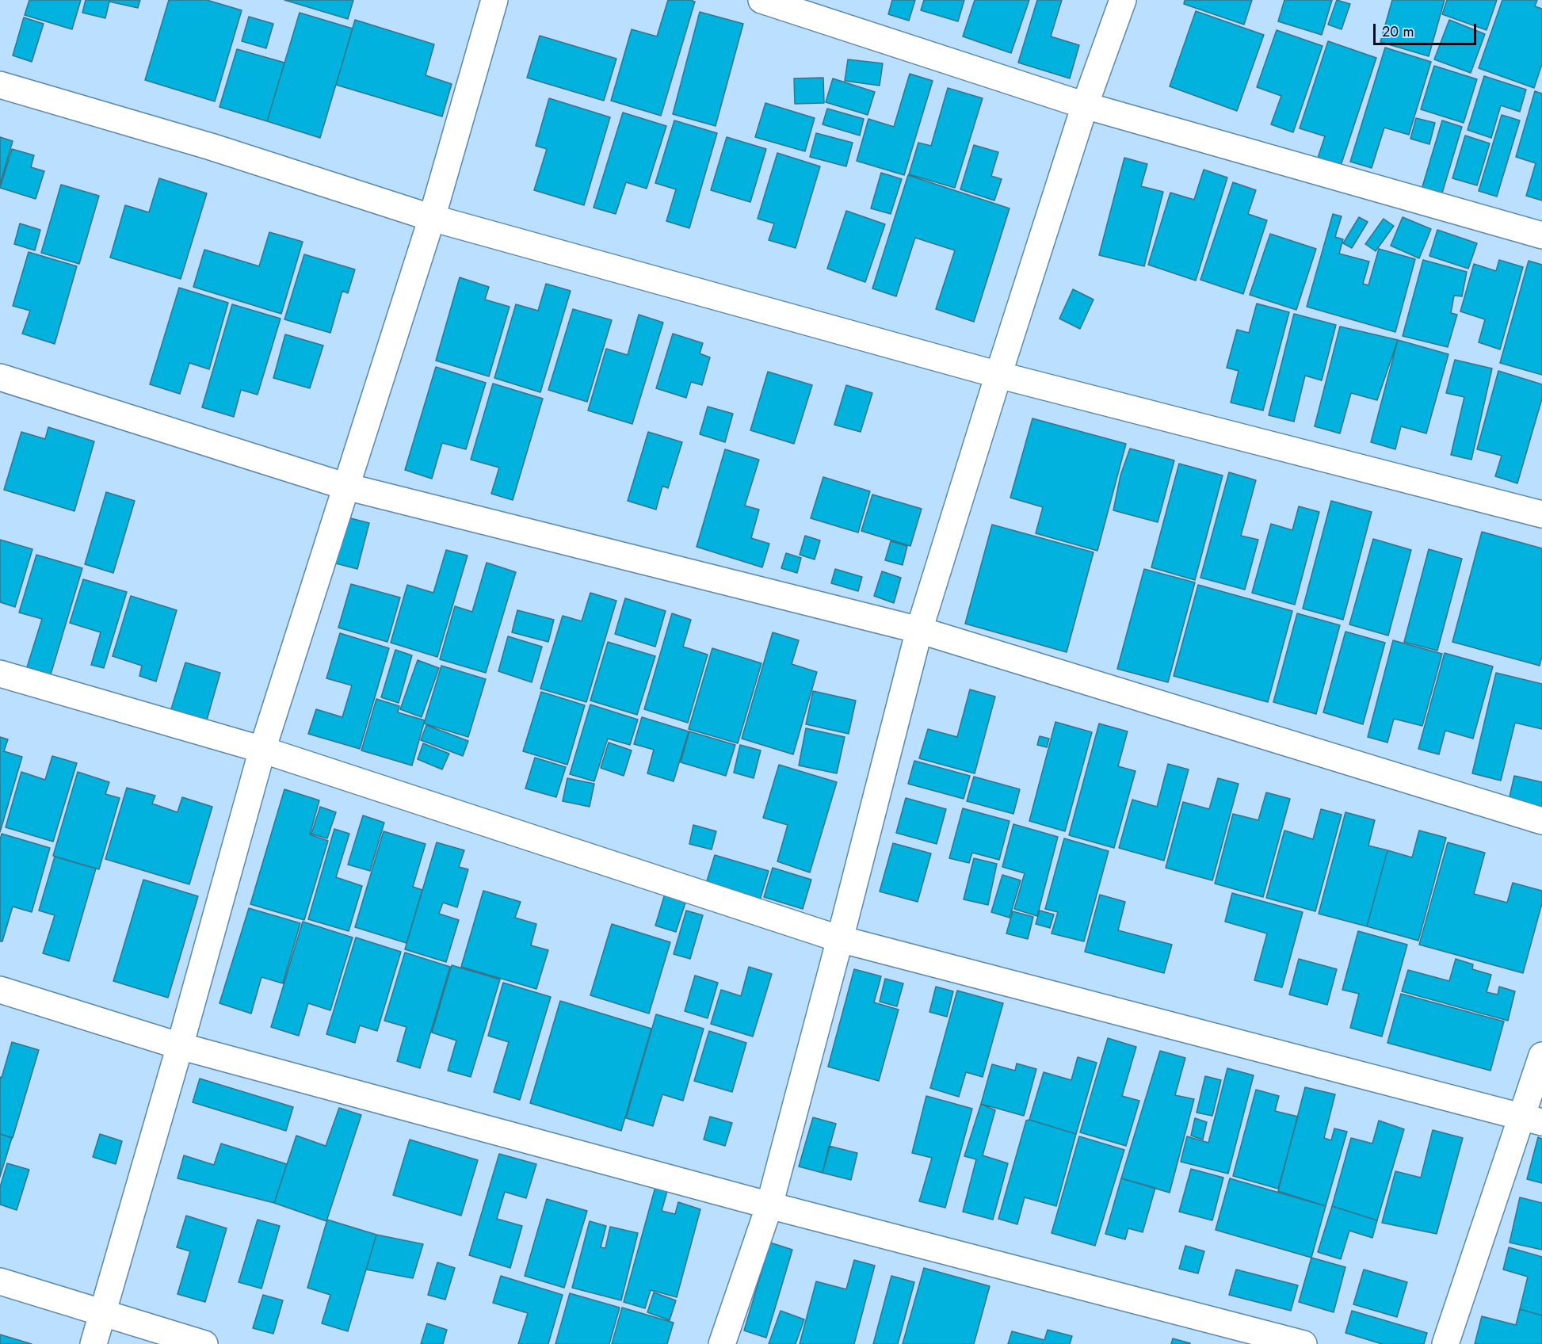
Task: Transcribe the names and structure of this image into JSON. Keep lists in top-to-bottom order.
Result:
{
  "scale_bar": "20 m"
}
